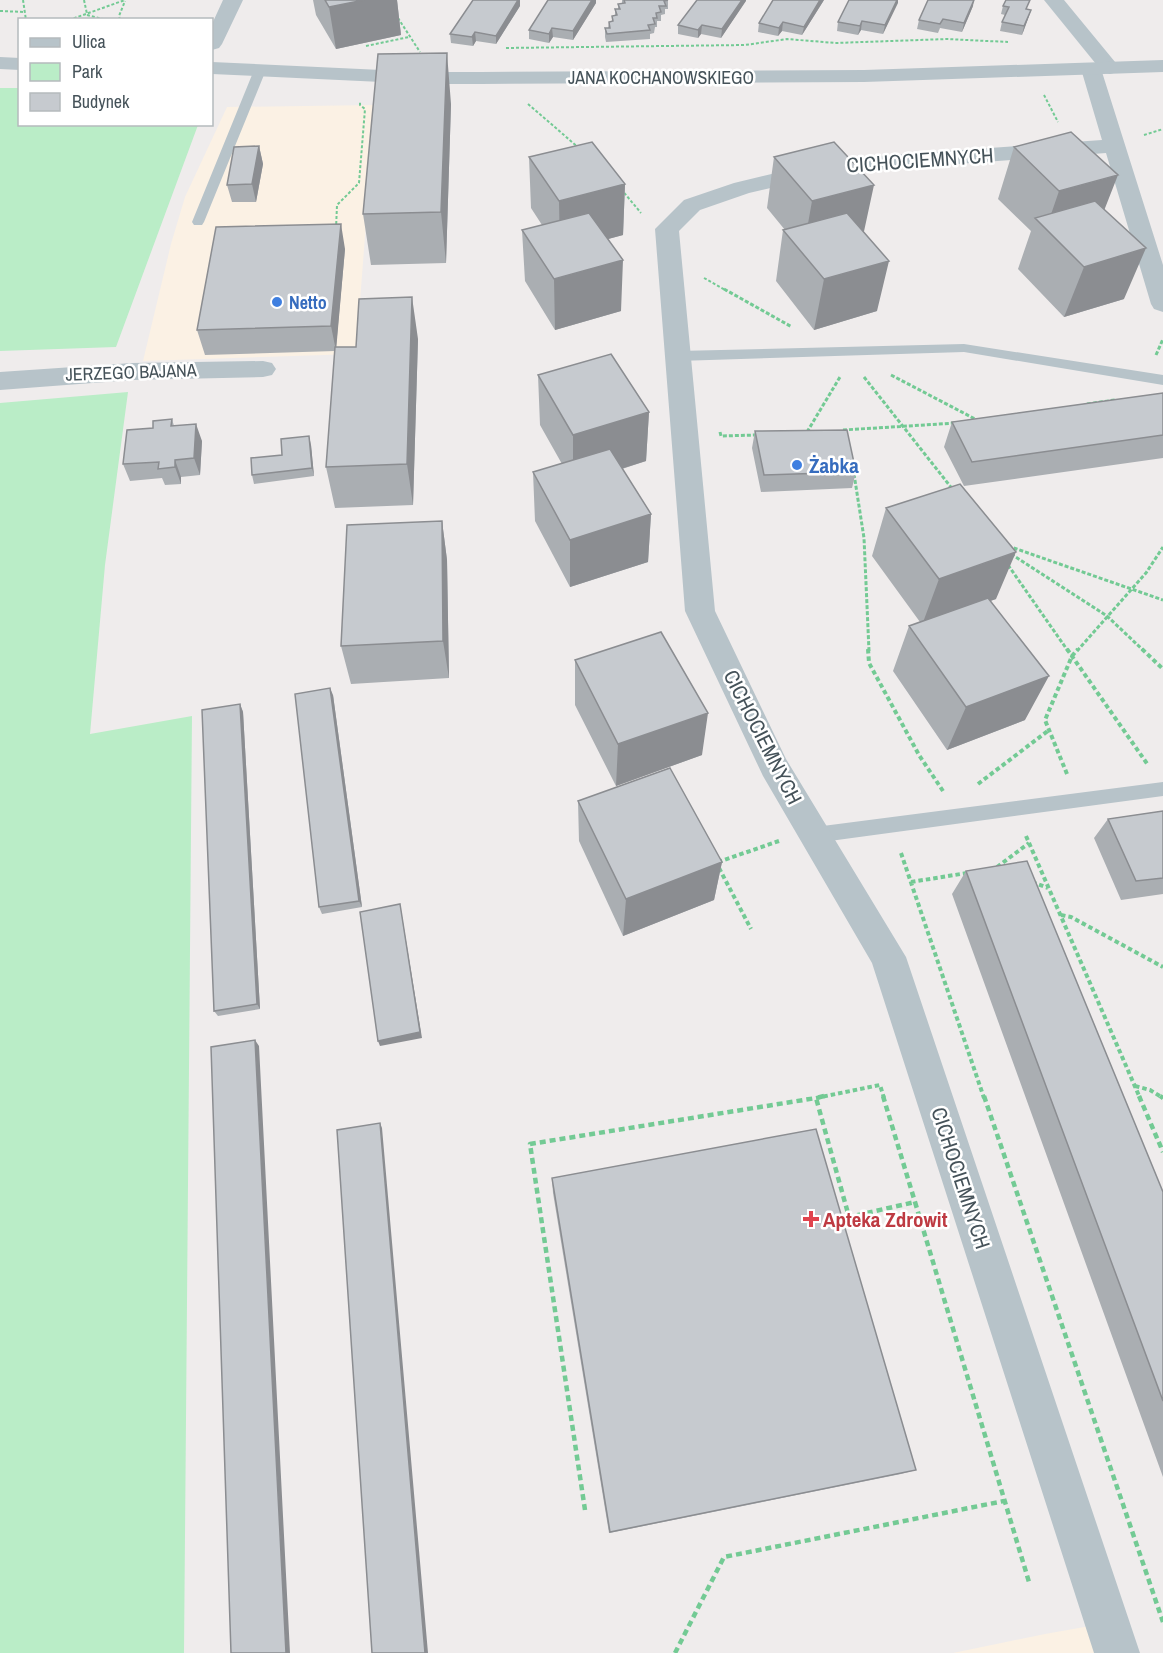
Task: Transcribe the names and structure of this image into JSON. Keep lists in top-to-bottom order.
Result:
{
  "streets": {
    "street": ["JANA KOCHANOWSKIEGO", "CICHOCIEMNYCH", "JERZEGO BAJANA"]
  },
  "places": {
    "other": ["Netto", "Żabka"],
    "health": ["Apteka Zdrowit"]
  },
  "legend": ["Ulica", "Park", "Budynek"]
}
